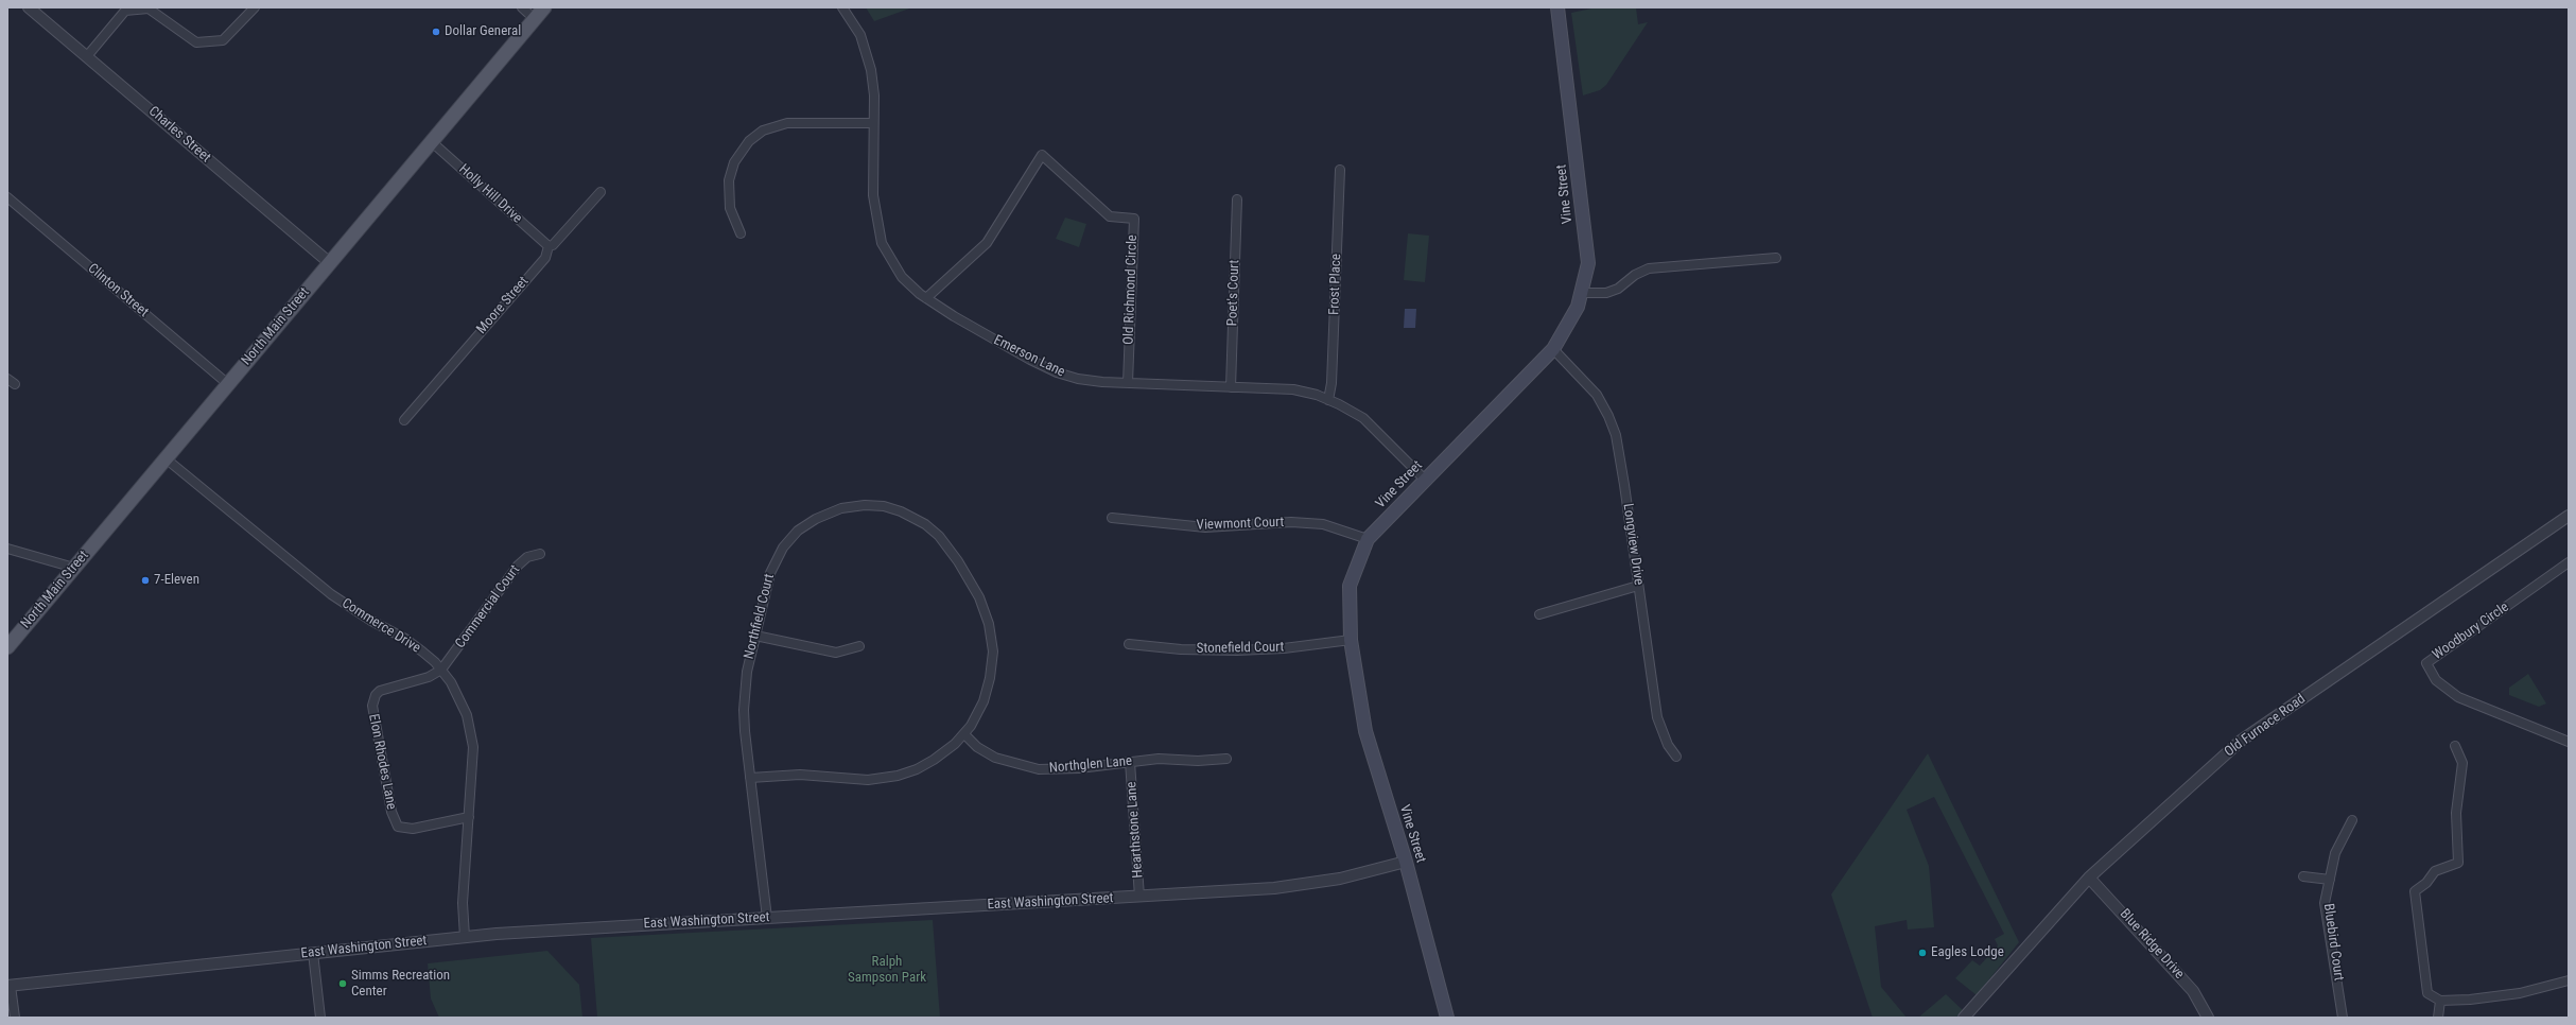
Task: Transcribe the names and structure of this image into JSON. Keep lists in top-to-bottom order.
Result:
{
  "streets": {
    "main road": ["Vine Street", "North Main Street"],
    "street": [
      "Charles Street",
      "Holly Hill Drive",
      "Frost Place",
      "Old Richmond Circle",
      "Clinton Street",
      "Poet's Court",
      "Moore Street",
      "Emerson Lane",
      "Viewmont Court",
      "Longview Drive",
      "Commercial Court",
      "Northfield Court",
      "Commerce Drive",
      "Woodbury Circle",
      "Stonefield Court",
      "Old Furnace Road",
      "Elon Rhodes Lane",
      "Northglen Lane",
      "Hearthstone Lane",
      "East Washington Street",
      "Bluebird Court",
      "Blue Ridge Drive"
    ]
  },
  "crossings": [
    ["Charles Street", "North Main Street"],
    ["Holly Hill Drive", "Moore Street"],
    ["Holly Hill Drive", "North Main Street"],
    ["Vine Street", "Emerson Lane"],
    ["Vine Street", "Viewmont Court"],
    ["Vine Street", "Longview Drive"],
    ["Vine Street", "Stonefield Court"],
    ["Vine Street", "East Washington Street"],
    ["Frost Place", "Emerson Lane"],
    ["Old Richmond Circle", "Emerson Lane"],
    ["Clinton Street", "North Main Street"],
    ["Poet's Court", "Emerson Lane"],
    ["North Main Street", "Commerce Drive"],
    ["Commercial Court", "Commerce Drive"],
    ["Commercial Court", "Elon Rhodes Lane"],
    ["Northfield Court", "Northglen Lane"],
    ["Northfield Court", "East Washington Street"],
    ["Commerce Drive", "Elon Rhodes Lane"],
    ["Commerce Drive", "East Washington Street"],
    ["Old Furnace Road", "Blue Ridge Drive"],
    ["Northglen Lane", "Hearthstone Lane"],
    ["Hearthstone Lane", "East Washington Street"]
  ],
  "parks": ["Ralph Sampson Park"],
  "places": [
    "Dollar General",
    "7-Eleven",
    "Eagles Lodge",
    "Simms Recreation Center"
  ]
}
